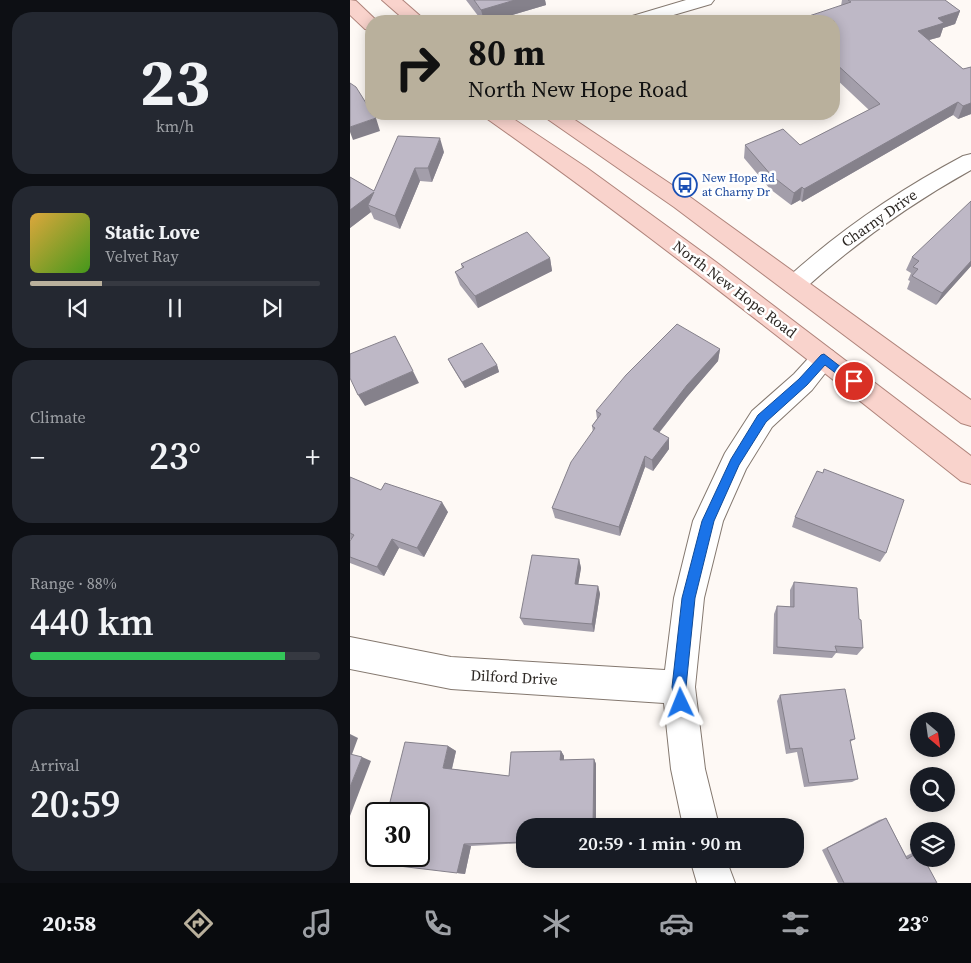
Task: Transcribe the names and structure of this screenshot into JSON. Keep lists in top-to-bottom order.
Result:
{
  "streets": {
    "main road": ["North New Hope Road"],
    "street": ["Charny Drive", "Dilford Drive"]
  },
  "places": {
    "bus stop": ["New Hope Rd at Charny Dr"]
  },
  "north": "bottom right",
  "page": {
    "tile": [
      ["23", "km/h"],
      "Climate",
      ["Range · 88%", "440 km"],
      ["Arrival", "20:59"]
    ],
    "turn": ["80 m", "North New Hope Road"],
    "song": ["Static Love", "Velvet Ray"],
    "heat": ["−", "23°", "+"],
    "limit": "30",
    "trip": "20:59 · 1 min · 90 m",
    "tabs": ["20:58", "23°"]
  }
}
